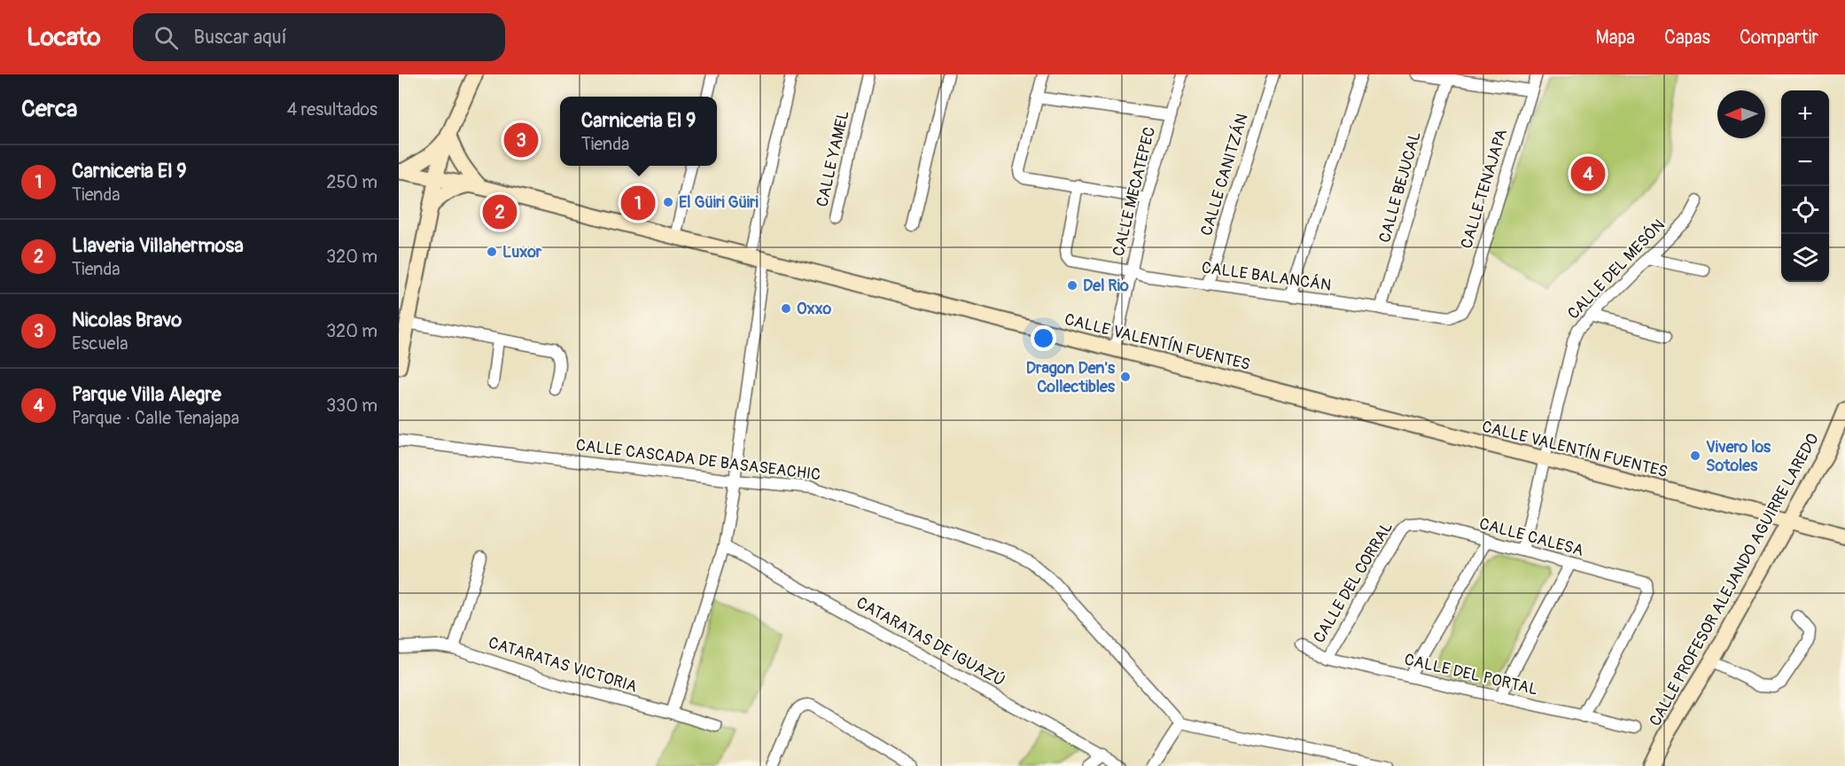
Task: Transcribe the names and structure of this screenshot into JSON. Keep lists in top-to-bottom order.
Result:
{
  "streets": {
    "street": [
      "CALLE YAMEL",
      "CALLE CANITZÁN",
      "CALLE BEJUCAL",
      "CALLE TENAJAPA",
      "CALLE MECATEPEC",
      "CALLE DEL MESÓN",
      "CALLE BALANCÁN",
      "CALLE VALENTÍN FUENTES",
      "CALLE CASCADA DE BASASEACHIC",
      "CALLE CALESA",
      "CALLE PROFESOR ALEJANDO AGUIRRE LAREDO",
      "CALLE DEL CORRAL",
      "CATARATAS DE IGUAZÚ",
      "CATARATAS VICTORIA",
      "CALLE DEL PORTAL"
    ]
  },
  "crossings": [
    ["CALLE CANITZÁN", "CALLE BALANCÁN"],
    ["CALLE BEJUCAL", "CALLE BALANCÁN"],
    ["CALLE TENAJAPA", "CALLE BALANCÁN"],
    ["CALLE MECATEPEC", "CALLE BALANCÁN"],
    ["CALLE MECATEPEC", "CALLE VALENTÍN FUENTES"],
    ["CALLE DEL MESÓN", "CALLE VALENTÍN FUENTES"],
    ["CALLE DEL MESÓN", "CALLE CALESA"],
    ["CALLE VALENTÍN FUENTES", "CALLE PROFESOR ALEJANDO AGUIRRE LAREDO"],
    ["CALLE CALESA", "CALLE DEL CORRAL"],
    ["CALLE CALESA", "CALLE DEL PORTAL"],
    ["CALLE DEL CORRAL", "CALLE DEL PORTAL"]
  ],
  "places": [
    "El Güiri Güiri",
    "Luxor",
    "Del Rio",
    "Oxxo",
    "Dragon Den's Collectibles",
    "Vivero los Sotoles"
  ],
  "north": "left",
  "page": {
    "header": "Locato",
    "search": "Buscar aquí",
    "nav": ["Mapa", "Capas", "Compartir"],
    "heading": ["Cerca", "4 resultados"],
    "map_buttons": ["+", "−"],
    "popup": ["Carniceria El 9", "Tienda"],
    "pins": [
      "3",
      "4",
      "1",
      "2"
    ],
    "list": [
      {
        "mark": "1",
        "name": "Carniceria El 9",
        "note": "Tienda",
        "value": "250 m"
      },
      {
        "mark": "2",
        "name": "Llaveria Villahermosa",
        "note": "Tienda",
        "value": "320 m"
      },
      {
        "mark": "3",
        "name": "Nicolas Bravo",
        "note": "Escuela",
        "value": "320 m"
      },
      {
        "mark": "4",
        "name": "Parque Villa Alegre",
        "note": "Parque · Calle Tenajapa",
        "value": "330 m"
      }
    ]
  }
}
